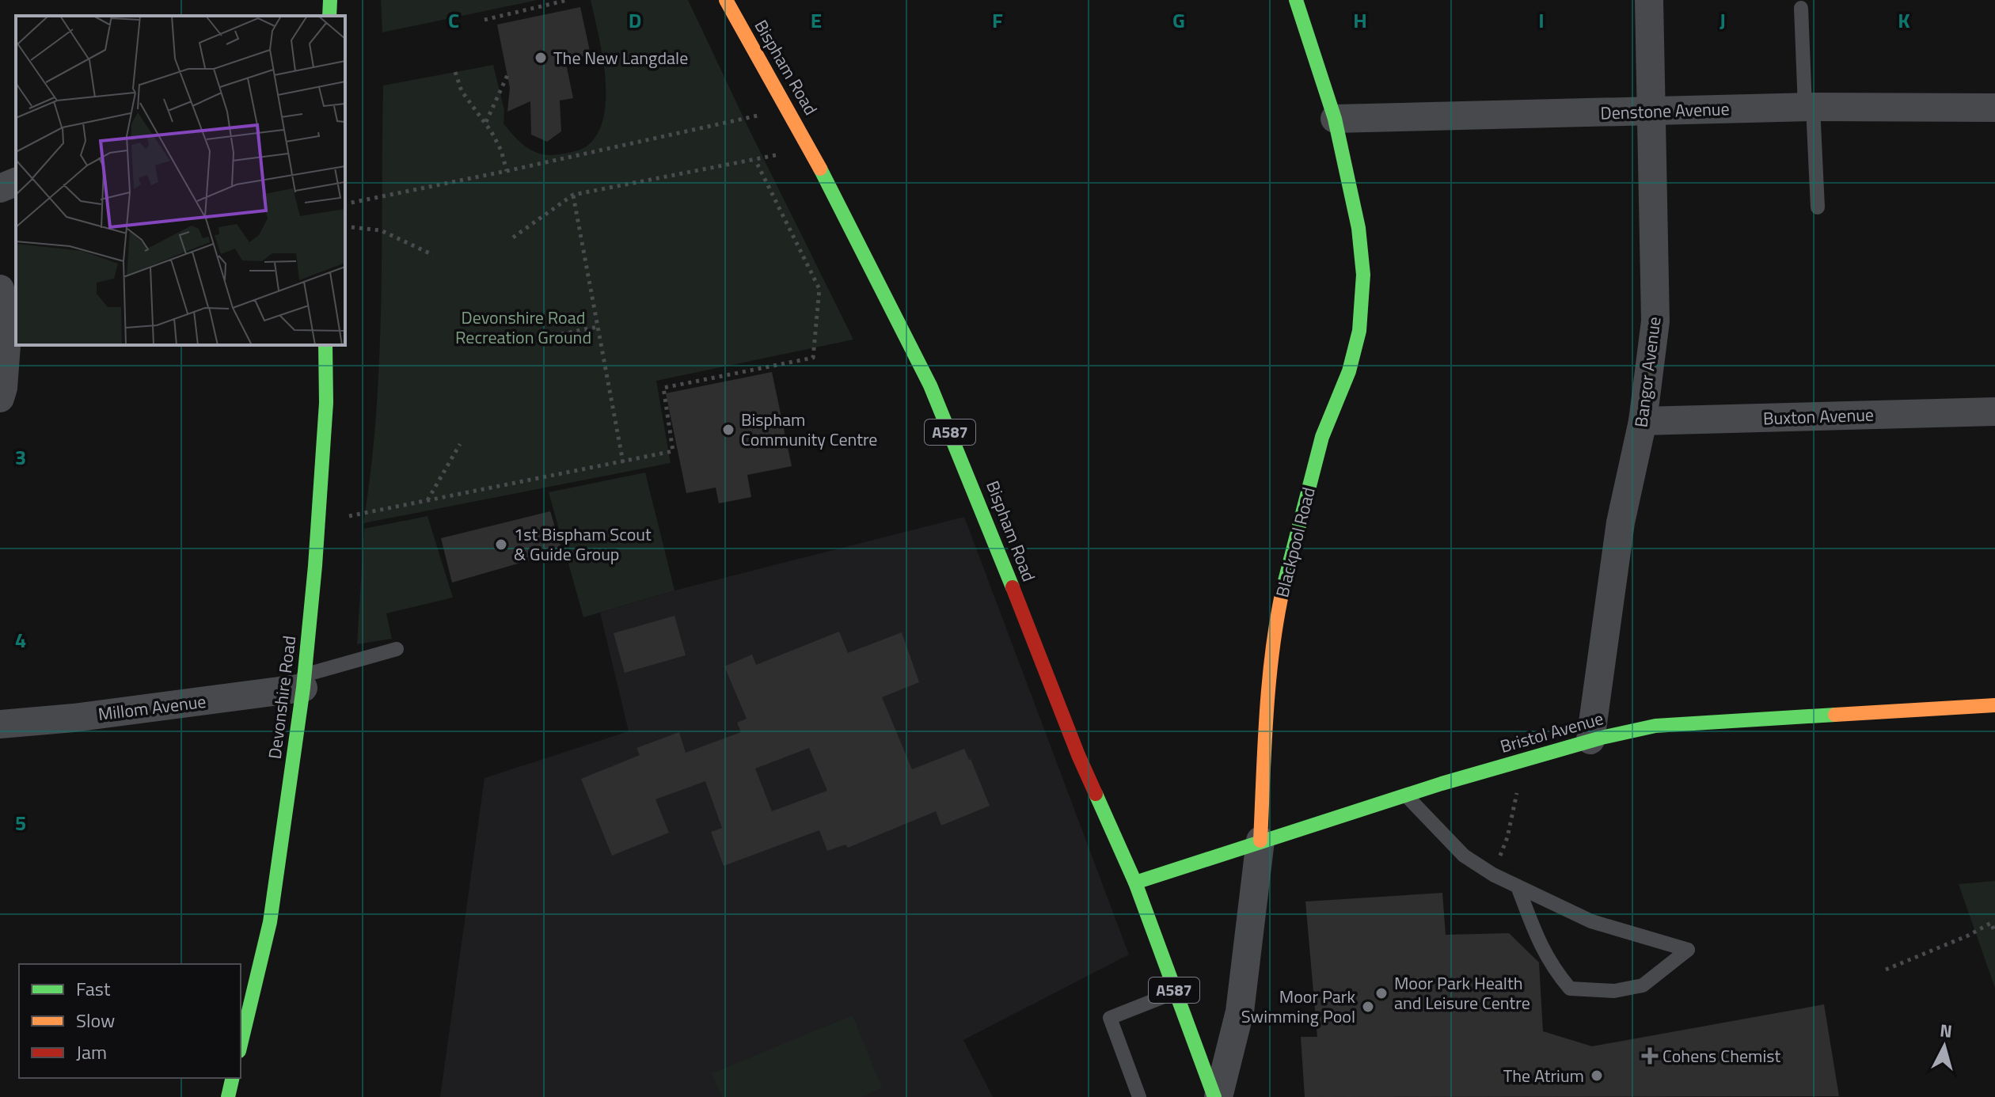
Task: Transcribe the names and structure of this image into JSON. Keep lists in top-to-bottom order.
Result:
{
  "streets": {
    "main road": [
      "Bispham Road",
      "A587",
      "Blackpool Road",
      "Devonshire Road",
      "Bristol Avenue"
    ],
    "street": [
      "Denstone Avenue",
      "Bangor Avenue",
      "Buxton Avenue",
      "Millom Avenue"
    ]
  },
  "crossings": [
    ["Bispham Road", "Blackpool Road"],
    ["Bispham Road", "Bristol Avenue"],
    ["Denstone Avenue", "Bangor Avenue"],
    ["Denstone Avenue", "Blackpool Road"],
    ["Bangor Avenue", "Buxton Avenue"],
    ["Bangor Avenue", "Bristol Avenue"],
    ["Blackpool Road", "Bristol Avenue"],
    ["Devonshire Road", "Millom Avenue"]
  ],
  "parks": ["Devonshire Road Recreation Ground"],
  "places": {
    "other": [
      "The New Langdale",
      "Bispham Community Centre",
      "1st Bispham Scout & Guide Group",
      "Moor Park Health and Leisure Centre",
      "Moor Park Swimming Pool",
      "The Atrium"
    ],
    "health": ["Cohens Chemist"]
  },
  "legend": ["Fast", "Slow", "Jam"],
  "north": "top",
  "grid": {
    "columns": [
      "C",
      "D",
      "E",
      "F",
      "G",
      "H",
      "I",
      "J",
      "K"
    ],
    "rows": ["3", "4", "5"]
  }
}
